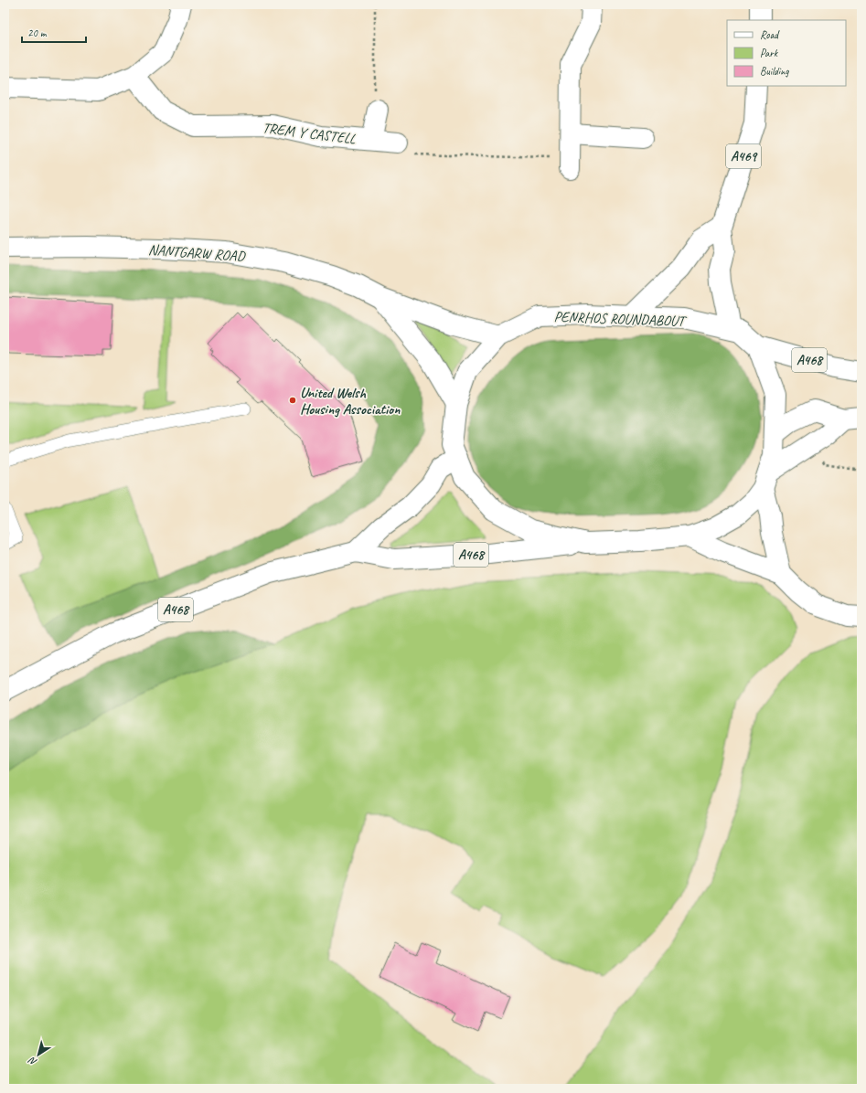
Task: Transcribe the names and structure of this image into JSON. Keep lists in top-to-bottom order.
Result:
{
  "streets": {
    "main road": [
      "TREM Y CASTELL",
      "A469",
      "NANTGARW ROAD",
      "PENRHOS ROUNDABOUT",
      "A468"
    ]
  },
  "crossings": [
    ["A469", "PENRHOS ROUNDABOUT"],
    ["NANTGARW ROAD", "PENRHOS ROUNDABOUT"],
    ["PENRHOS ROUNDABOUT", "A468"]
  ],
  "places": ["United Welsh Housing Association"],
  "legend": ["Road", "Park", "Building"],
  "scale_bar": "20 m",
  "north": "bottom left"
}
